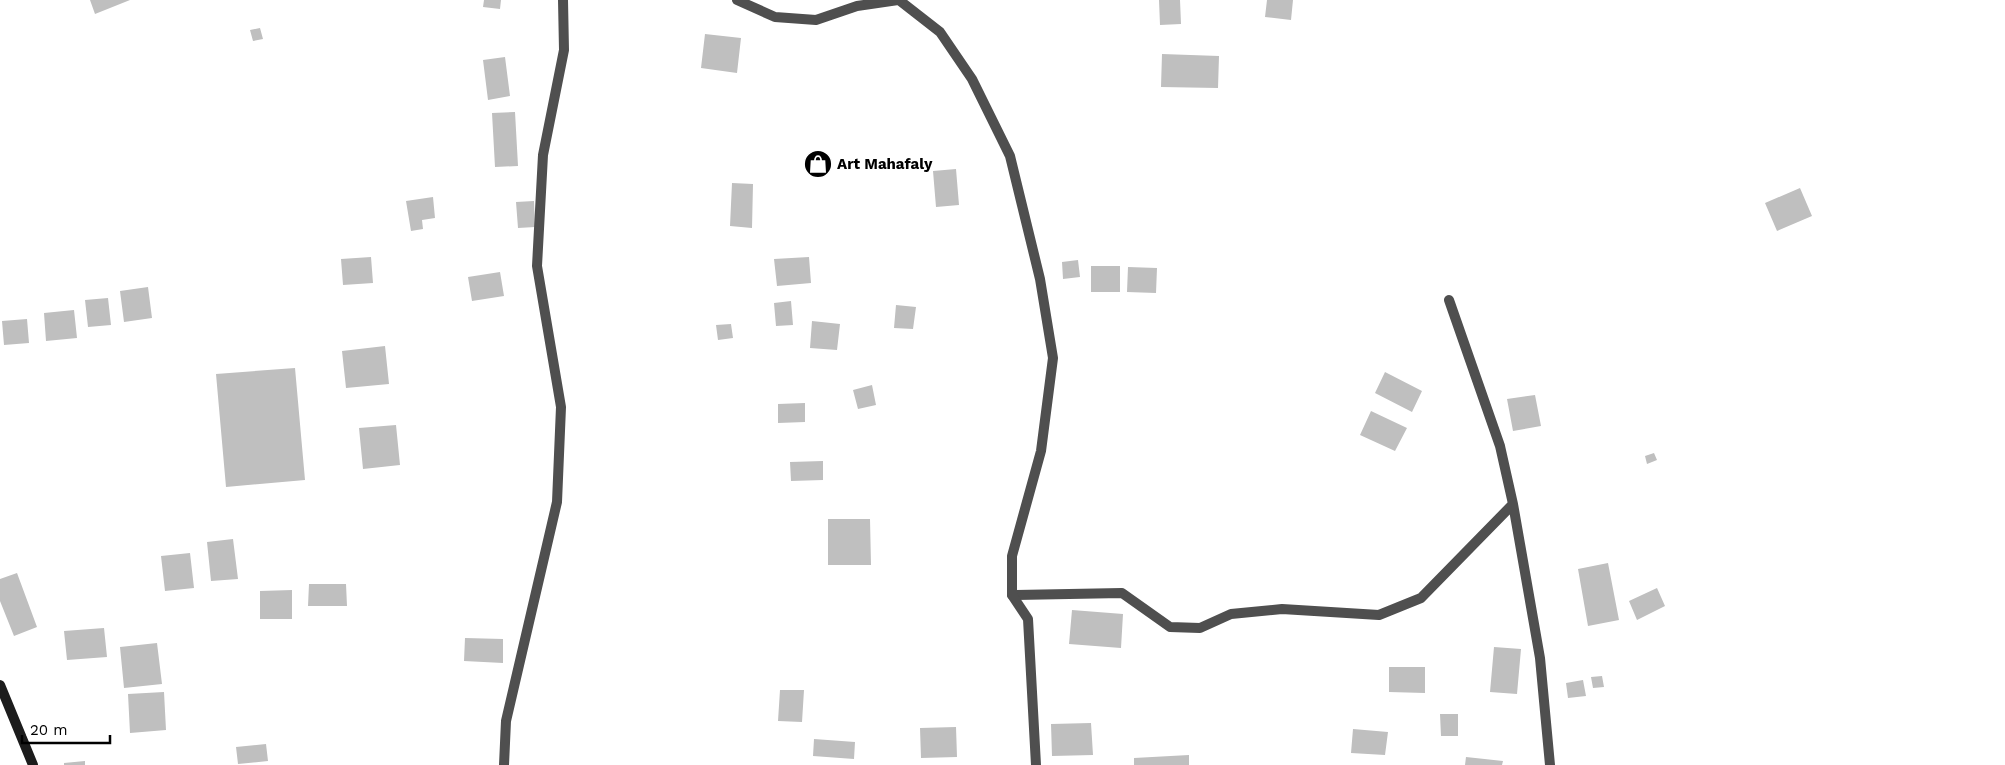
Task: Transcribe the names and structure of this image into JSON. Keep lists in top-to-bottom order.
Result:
{
  "places": {
    "shop": ["Art Mahafaly"]
  },
  "scale_bar": "20 m"
}
